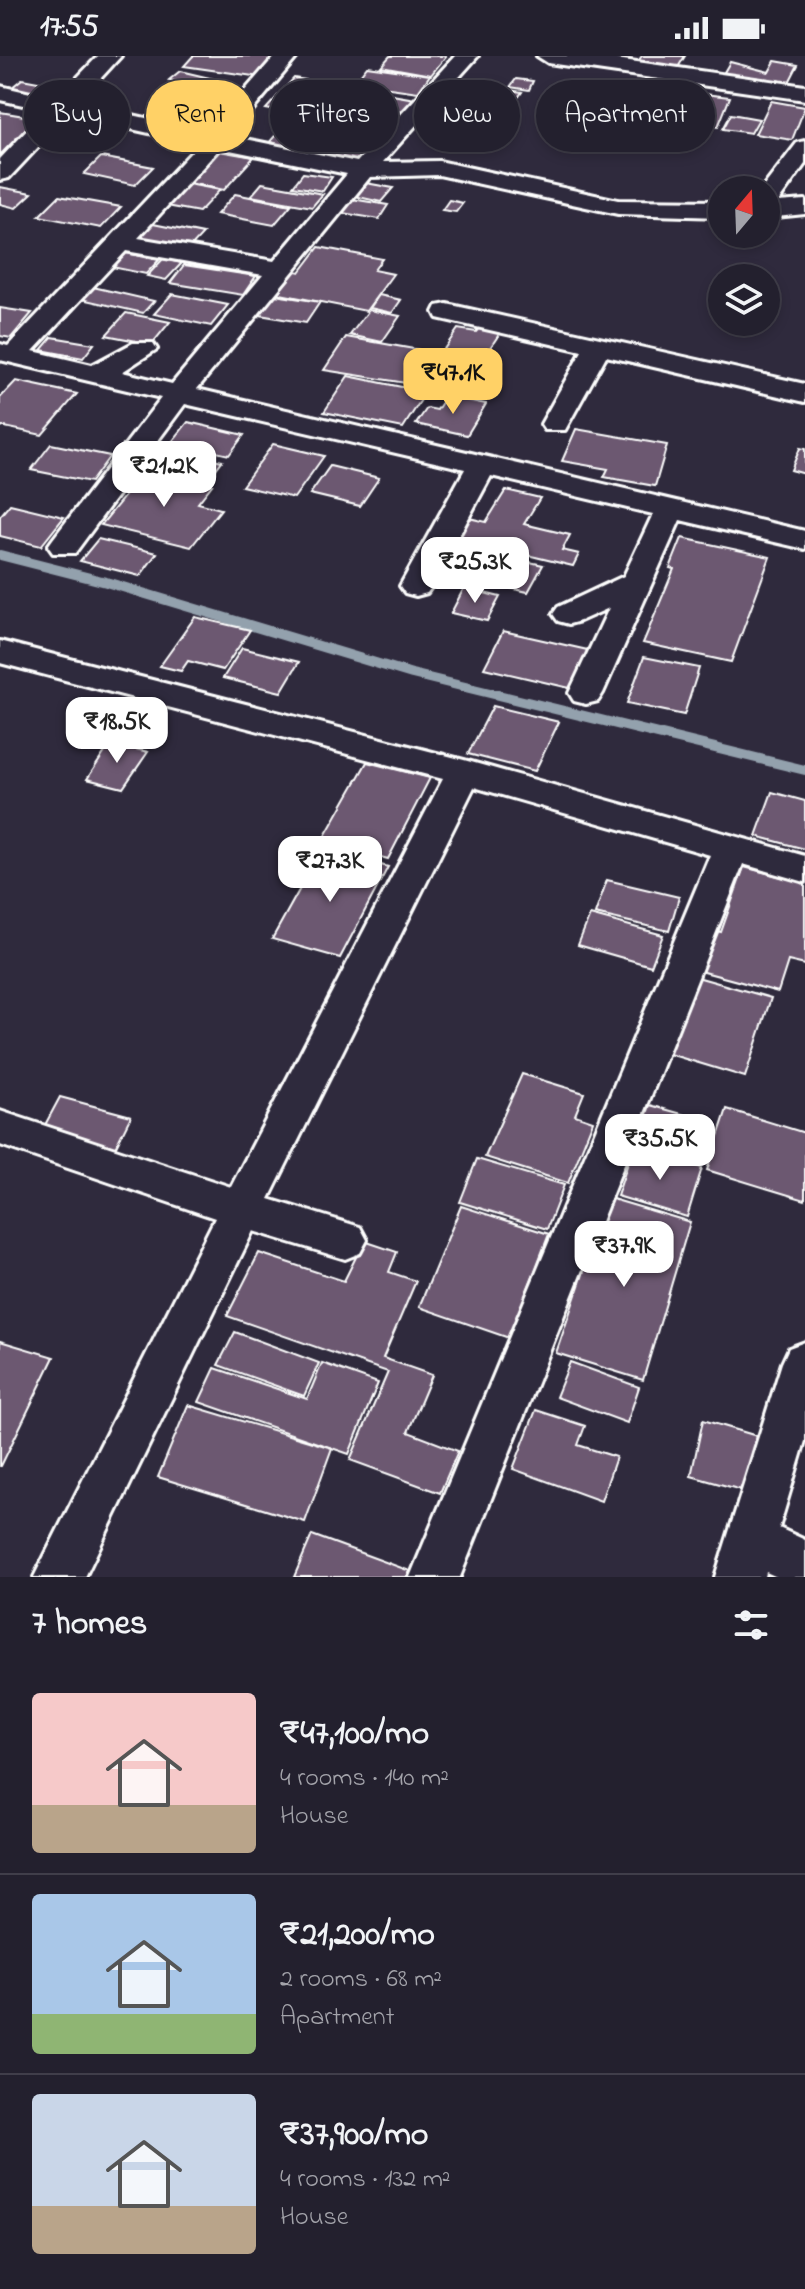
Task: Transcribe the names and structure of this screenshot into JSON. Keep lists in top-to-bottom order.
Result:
{
  "north": "top",
  "page": {
    "status": "17:55",
    "chip": [
      "Buy",
      "Rent",
      "Filters",
      "New",
      "Apartment"
    ],
    "price": [
      "₹47.1K",
      "₹21.2K",
      "₹25.3K",
      "₹18.5K",
      "₹27.3K",
      "₹35.5K",
      "₹37.9K"
    ],
    "heading": "7 homes",
    "list": [
      {
        "name": "₹47,100/mo",
        "note": "4 rooms · 140 m² · House"
      },
      {
        "name": "₹21,200/mo",
        "note": "2 rooms · 68 m² · Apartment"
      },
      {
        "name": "₹37,900/mo",
        "note": "4 rooms · 132 m² · House"
      }
    ]
  }
}
